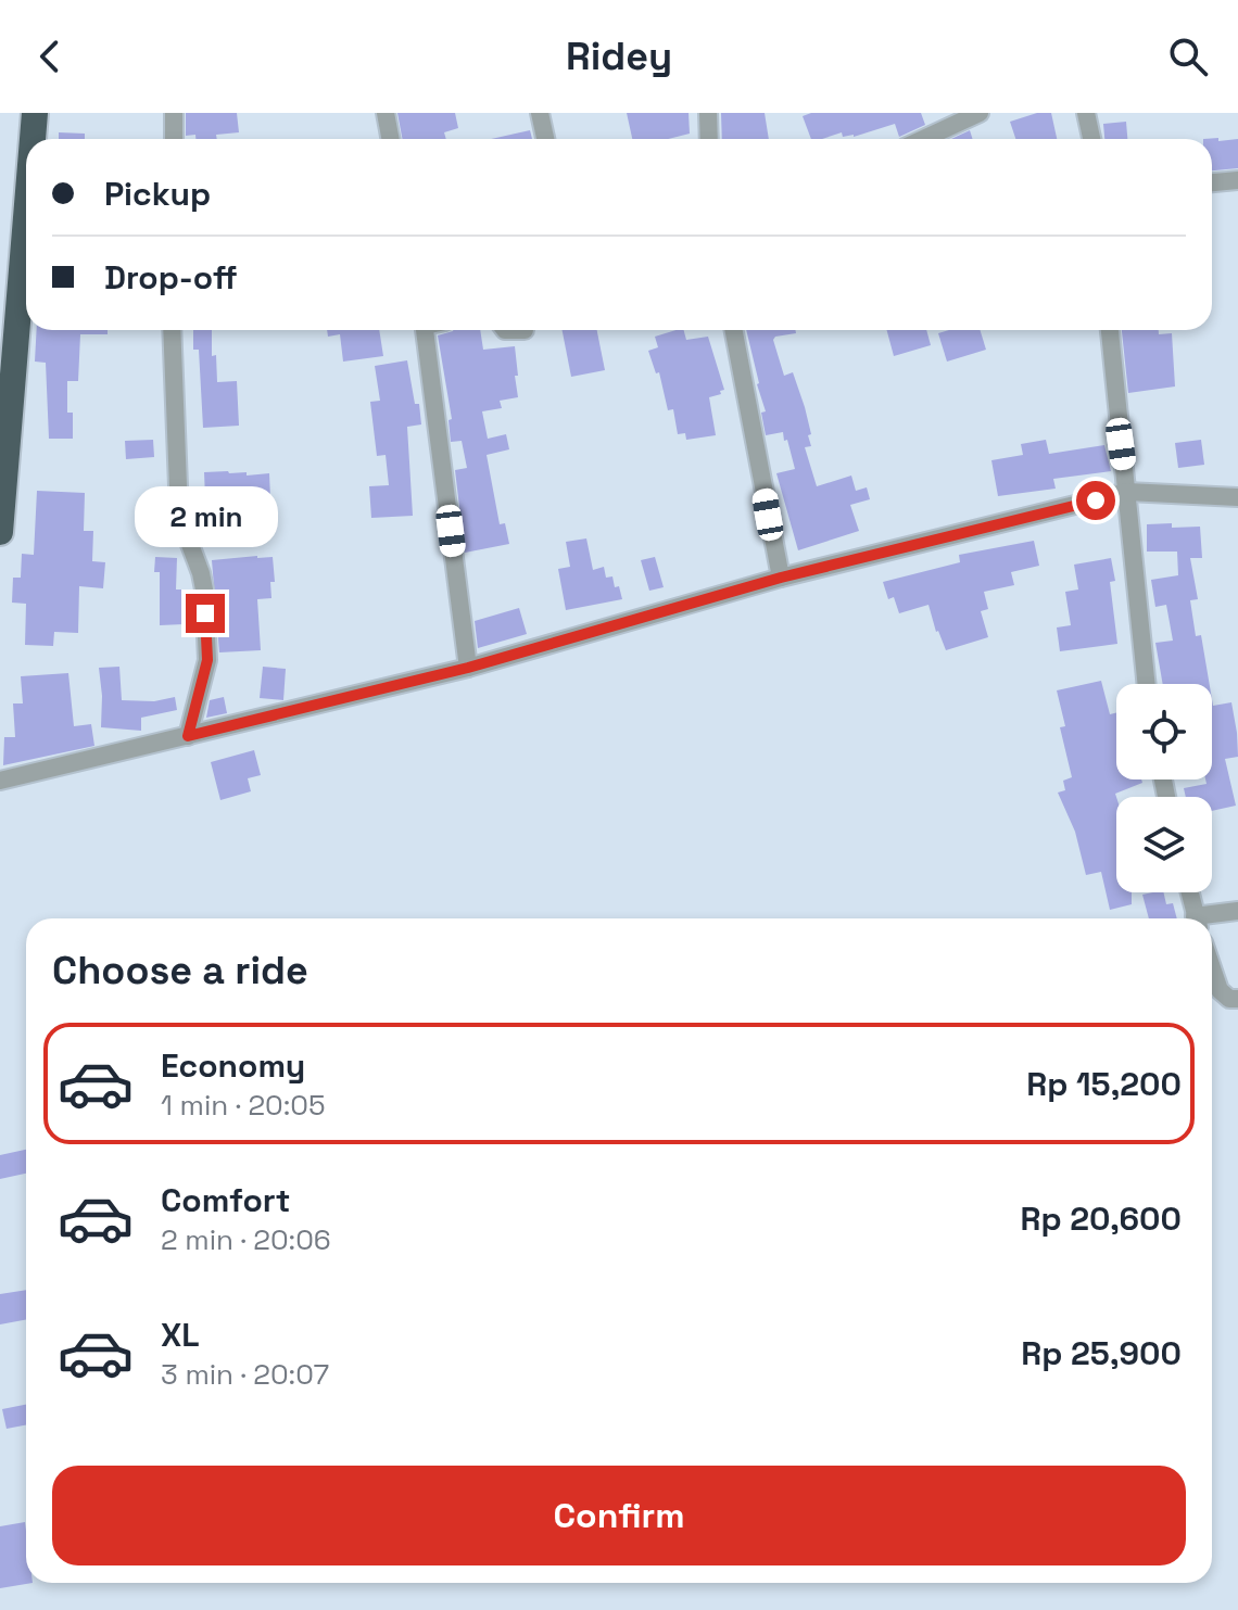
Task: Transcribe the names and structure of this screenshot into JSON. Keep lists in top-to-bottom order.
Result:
{
  "page": {
    "header": "Ridey",
    "banner": ["Pickup", "Drop-off"],
    "bubble": "2 min",
    "heading": "Choose a ride",
    "list": [
      {
        "name": "Economy",
        "note": "1 min · 20:05",
        "value": "Rp 15,200"
      },
      {
        "name": "Comfort",
        "note": "2 min · 20:06",
        "value": "Rp 20,600"
      },
      {
        "name": "XL",
        "note": "3 min · 20:07",
        "value": "Rp 25,900"
      }
    ],
    "buttons": "Confirm"
  }
}
